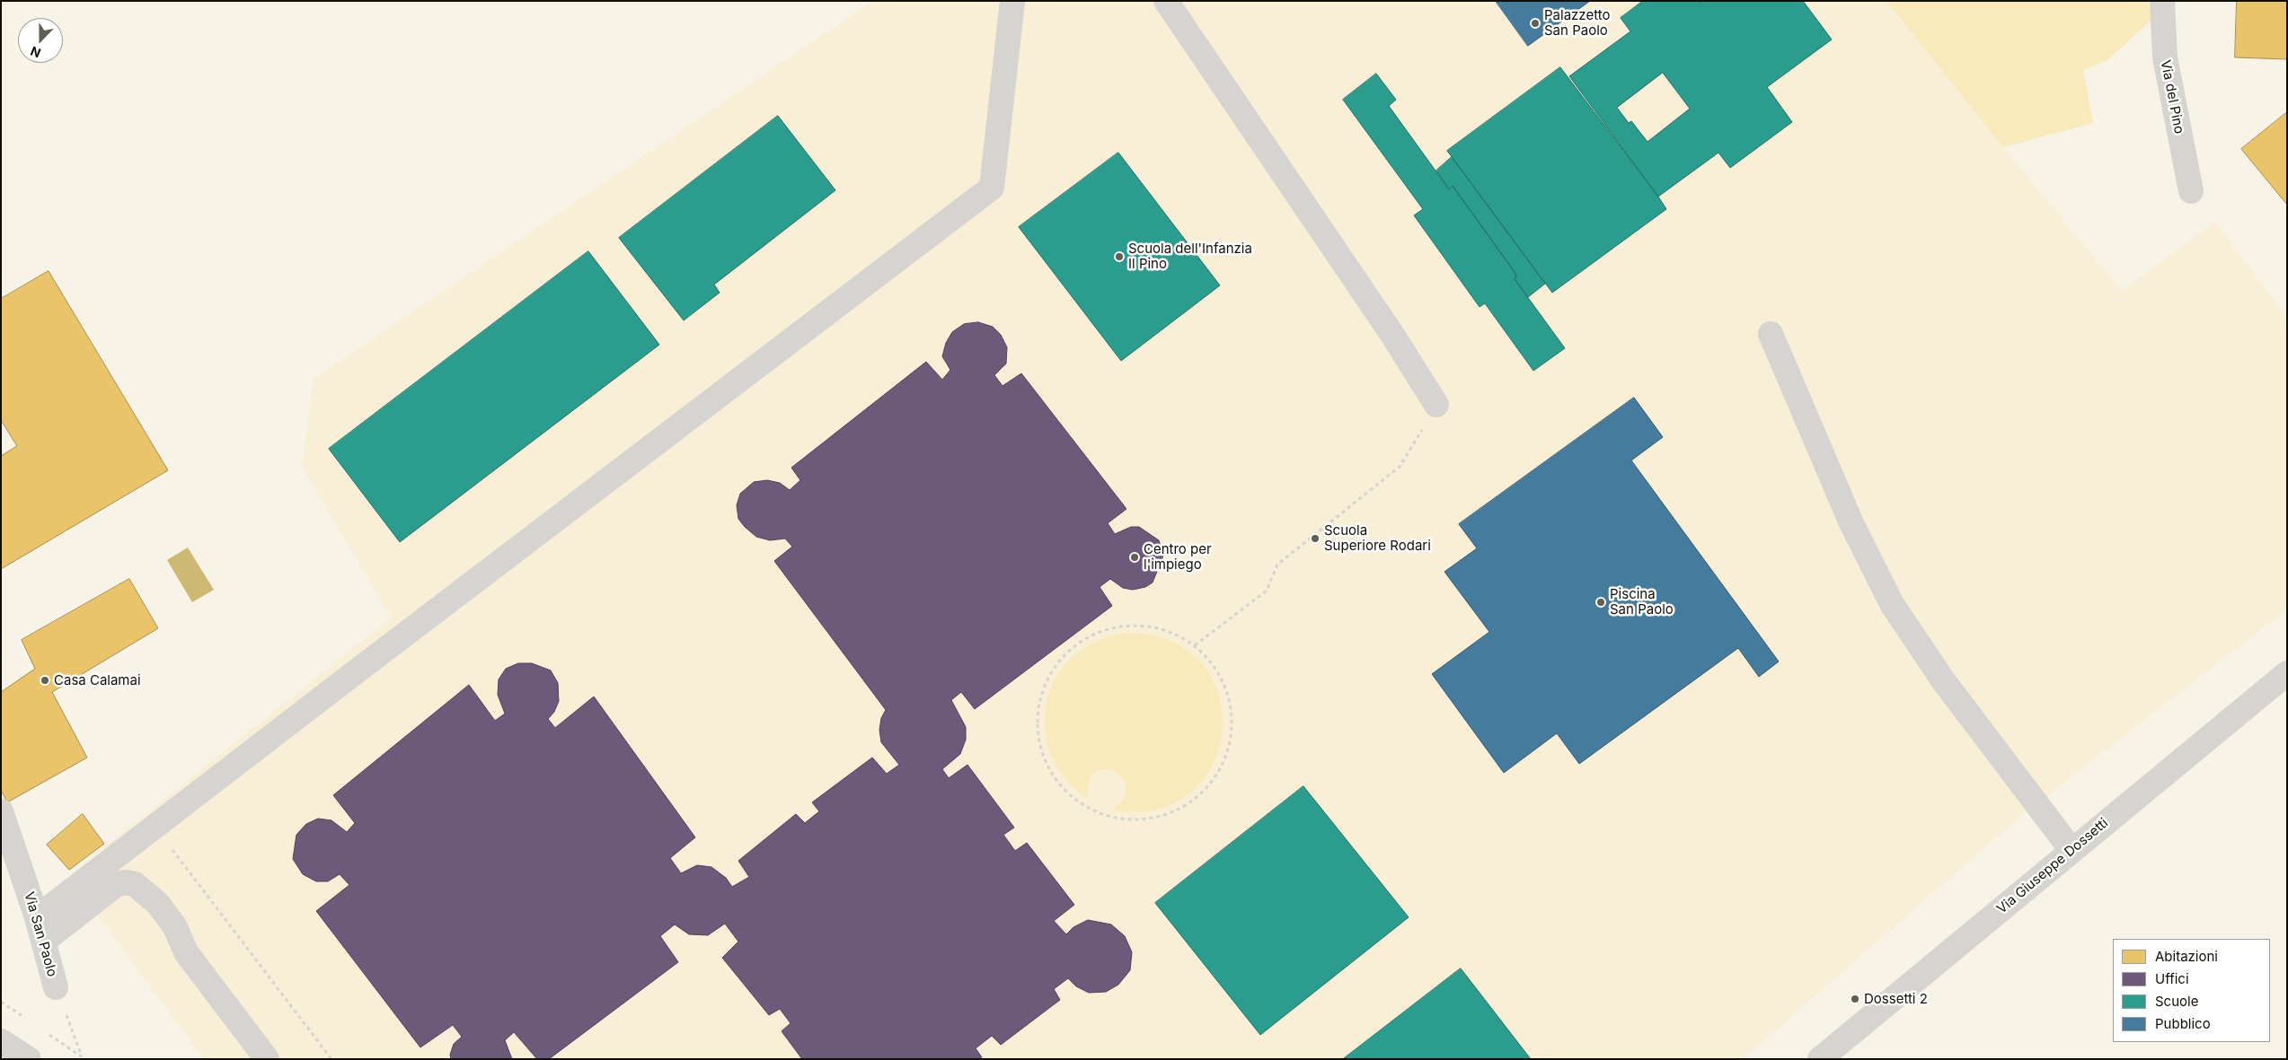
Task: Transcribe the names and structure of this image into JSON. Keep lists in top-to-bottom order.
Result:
{
  "streets": {
    "street": ["Via del Pino", "Via Giuseppe Dossetti", "Via San Paolo"]
  },
  "places": [
    "Palazzetto San Paolo",
    "Scuola dell'Infanzia Il Pino",
    "Scuola Superiore Rodari",
    "Centro per l'impiego",
    "Piscina San Paolo",
    "Casa Calamai",
    "Dossetti 2"
  ],
  "legend": [
    "Abitazioni",
    "Uffici",
    "Scuole",
    "Pubblico"
  ],
  "north": "bottom"
}
